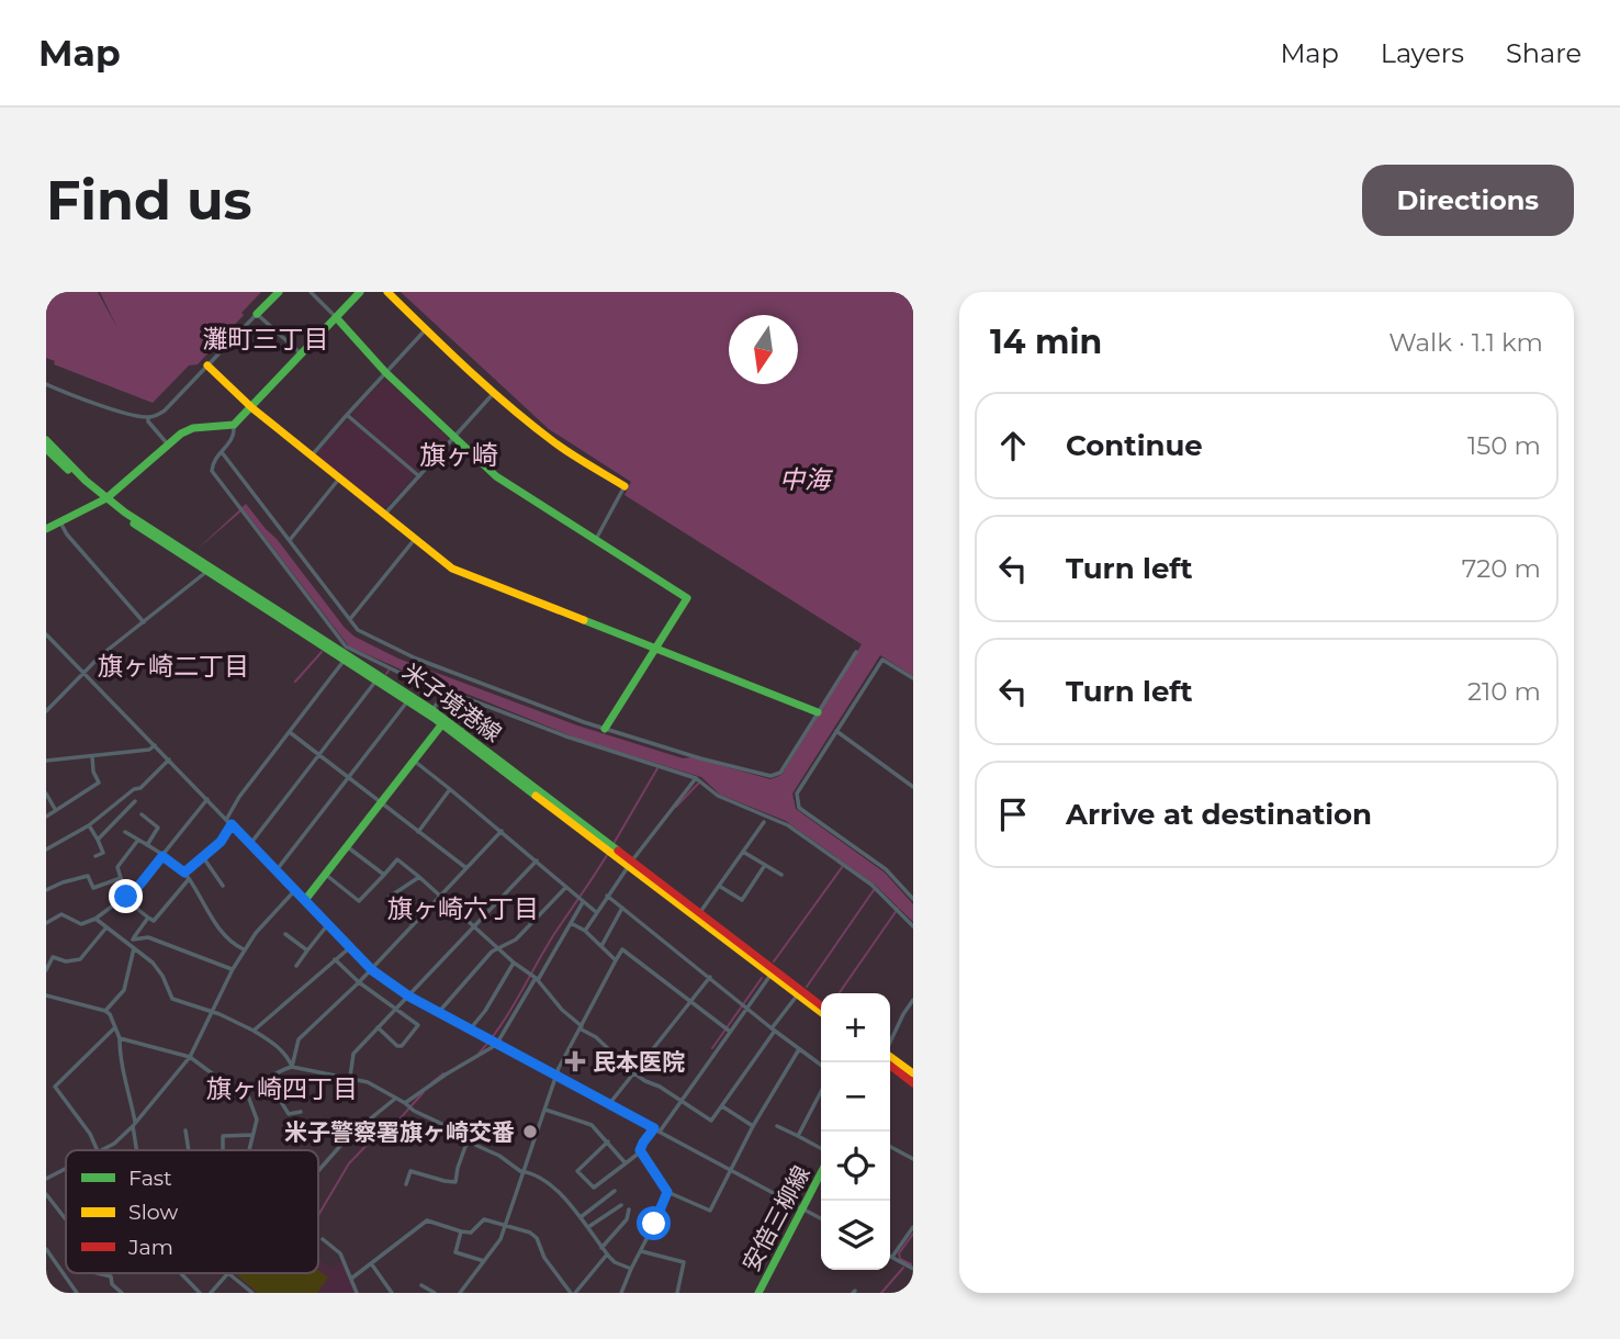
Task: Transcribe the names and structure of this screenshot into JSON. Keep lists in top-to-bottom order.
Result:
{
  "streets": {
    "street": ["米子境港線", "安倍三柳線"]
  },
  "districts": [
    "灘町三丁目",
    "旗ヶ崎",
    "旗ヶ崎二丁目",
    "旗ヶ崎六丁目",
    "旗ヶ崎四丁目"
  ],
  "water": ["中海"],
  "places": {
    "health": ["民本医院"],
    "other": ["米子警察署旗ヶ崎交番"]
  },
  "legend": ["Fast", "Slow", "Jam"],
  "north": "bottom",
  "page": {
    "header": "Map",
    "nav": ["Map", "Layers", "Share"],
    "buttons": "Directions",
    "title": "Find us",
    "heading": ["14 min", "Walk · 1.1 km"],
    "list": [
      ["Continue", "150 m"],
      ["Turn left", "720 m"],
      ["Turn left", "210 m"],
      "Arrive at destination"
    ],
    "map_buttons": ["+", "−"]
  }
}
